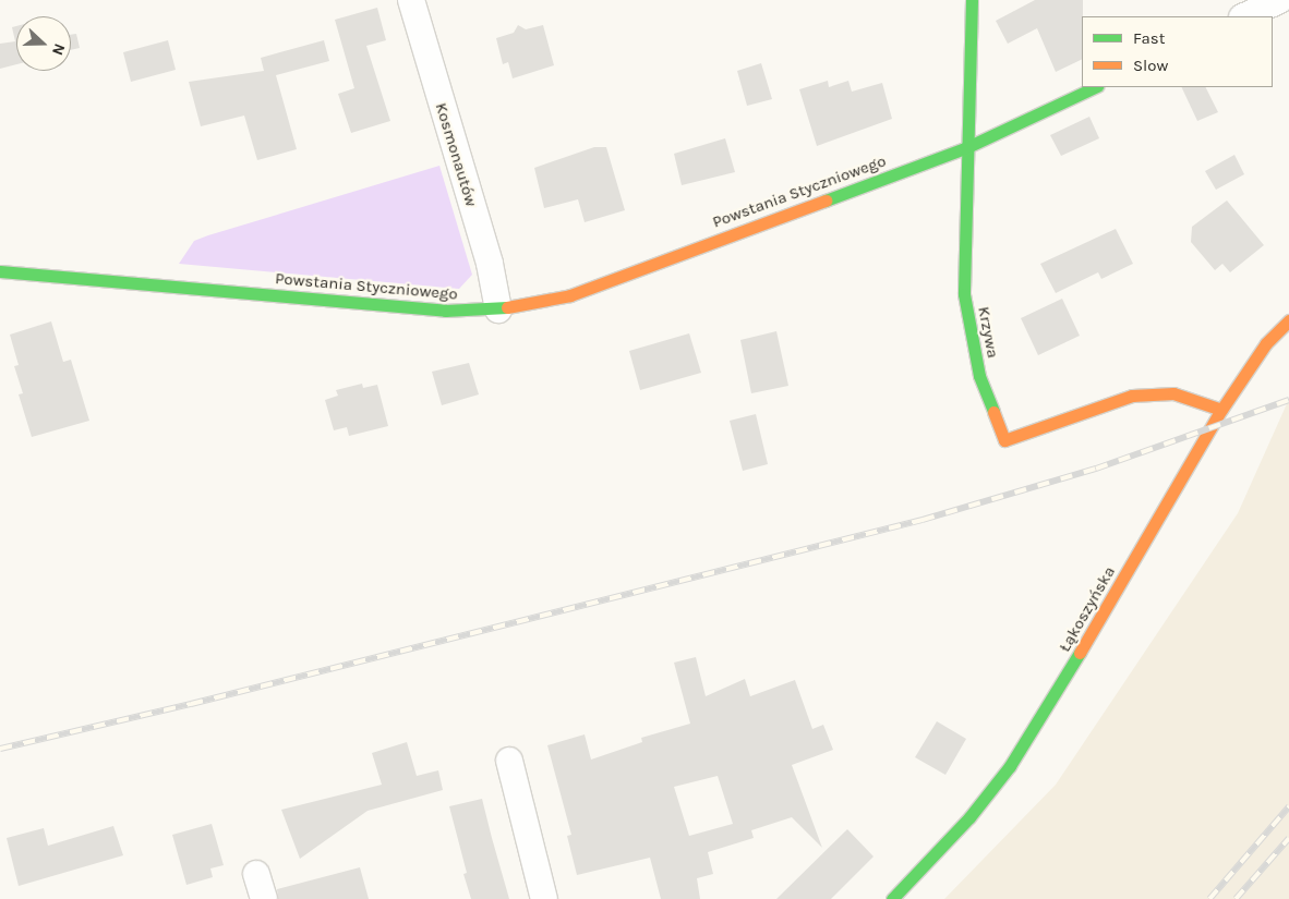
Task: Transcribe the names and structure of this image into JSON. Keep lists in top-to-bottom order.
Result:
{
  "streets": {
    "street": [
      "Kosmonautów",
      "Powstania Styczniowego",
      "Krzywa",
      "Łąkoszyńska"
    ]
  },
  "crossings": [
    ["Kosmonautów", "Powstania Styczniowego"],
    ["Powstania Styczniowego", "Krzywa"],
    ["Krzywa", "Łąkoszyńska"]
  ],
  "legend": ["Fast", "Slow"],
  "north": "right"
}
